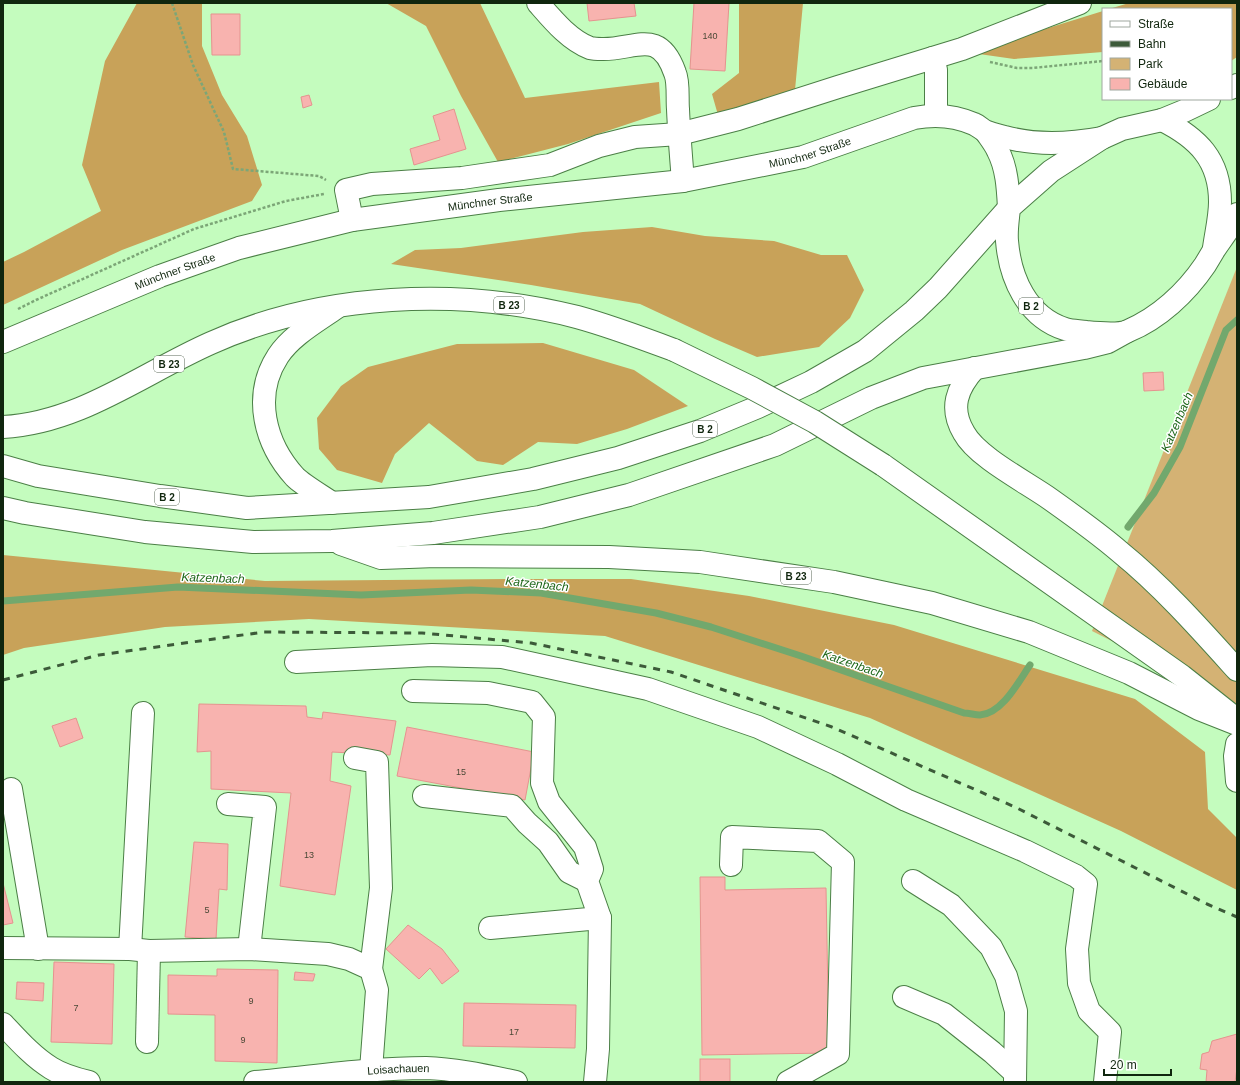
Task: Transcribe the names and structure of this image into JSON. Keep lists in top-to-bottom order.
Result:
{
  "streets": {
    "main road": [
      "Münchner Straße",
      "B 23",
      "B 2",
      "Loisachauen"
    ]
  },
  "crossings": [
    ["B 23", "B 2"]
  ],
  "water": ["Katzenbach"],
  "house_numbers": [
    "140",
    "15",
    "13",
    "5",
    "9",
    "7",
    "17",
    "9"
  ],
  "legend": [
    "Straße",
    "Bahn",
    "Park",
    "Gebäude"
  ],
  "scale_bar": "20 m"
}
